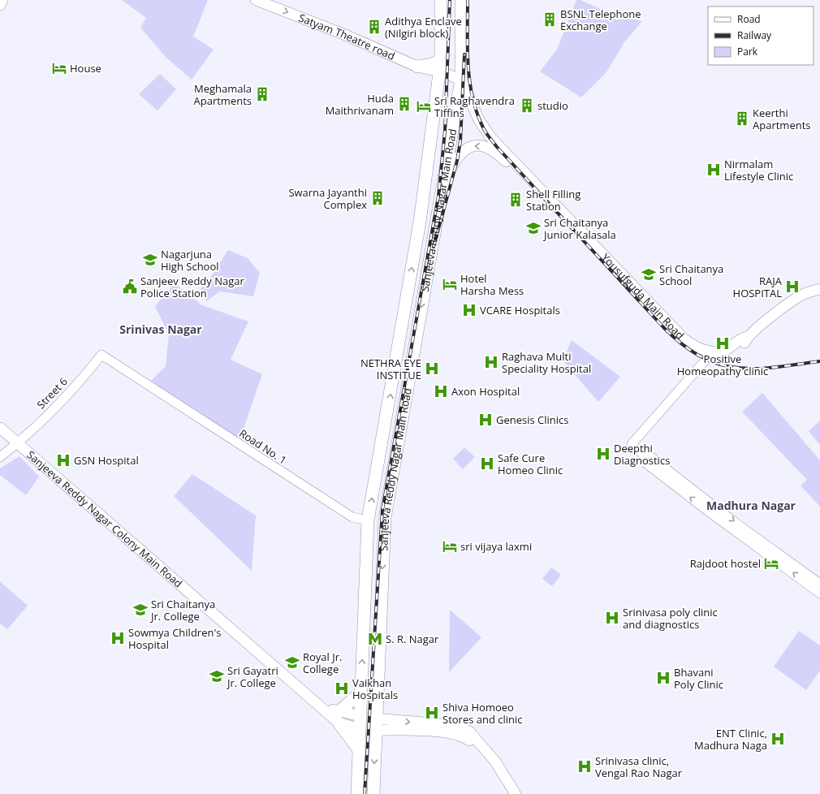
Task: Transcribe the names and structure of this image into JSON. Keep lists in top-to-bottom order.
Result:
{
  "streets": {
    "highway": ["Sanjeeva Reddy Nagar Main Road"],
    "main road": ["Satyam Theatre road", "Yousufguda Main Road", "Sanjeeva Reddy Nagar Colony Main Road"],
    "street": ["Street 6", "Road No. 1"]
  },
  "crossings": [
    ["Sanjeeva Reddy Nagar Main Road", "Yousufguda Main Road"],
    ["Sanjeeva Reddy Nagar Main Road", "Road No. 1"],
    ["Sanjeeva Reddy Nagar Main Road", "Sanjeeva Reddy Nagar Colony Main Road"],
    ["Street 6", "Road No. 1"],
    ["Street 6", "Sanjeeva Reddy Nagar Colony Main Road"]
  ],
  "one_way": ["Satyam Theatre road"],
  "districts": ["Srinivas Nagar", "Madhura Nagar"],
  "places": {
    "building": [
      "BSNL Telephone Exchange",
      "Adithya Enclave (Nilgiri block)",
      "Meghamala Apartments",
      "Huda Maithrivanam",
      "studio",
      "Keerthi Apartments",
      "Swarna Jayanthi Complex",
      "Shell Filling Station"
    ],
    "hotel": [
      "House",
      "Sri Raghavendra TIffins",
      "Hotel Harsha Mess",
      "sri vijaya laxmi",
      "Rajdoot hostel"
    ],
    "hospital": [
      "Nirmalam Lifestyle Clinic",
      "RAJA HOSPITAL",
      "VCARE Hospitals",
      "Positive Homeopathy clinic",
      "Raghava Multi Speciality Hospital",
      "NETHRA EYE INSTITUE",
      "Axon Hospital",
      "Genesis Clinics",
      "Deepthi Diagnostics",
      "GSN Hospital",
      "Safe Cure Homeo Clinic",
      "Srinivasa poly clinic and diagnostics",
      "Sowmya Children's Hospital",
      "Bhavani Poly Clinic",
      "Vaikhan Hospitals",
      "Shiva Homoeo Stores and clinic",
      "ENT Clinic, Madhura Naga",
      "Srinivasa clinic, Vengal Rao Nagar"
    ],
    "school or university": [
      "Sri Chaitanya Junior Kalasala",
      "Nagarjuna High School",
      "Sri Chaitanya School",
      "Sri Chaitanya Jr. College",
      "Royal Jr. College",
      "Sri Gayatri Jr. College"
    ],
    "public building": ["Sanjeev Reddy Nagar Police Station"],
    "metro station": ["S. R. Nagar"]
  },
  "legend": ["Road", "Railway", "Park"]
}
